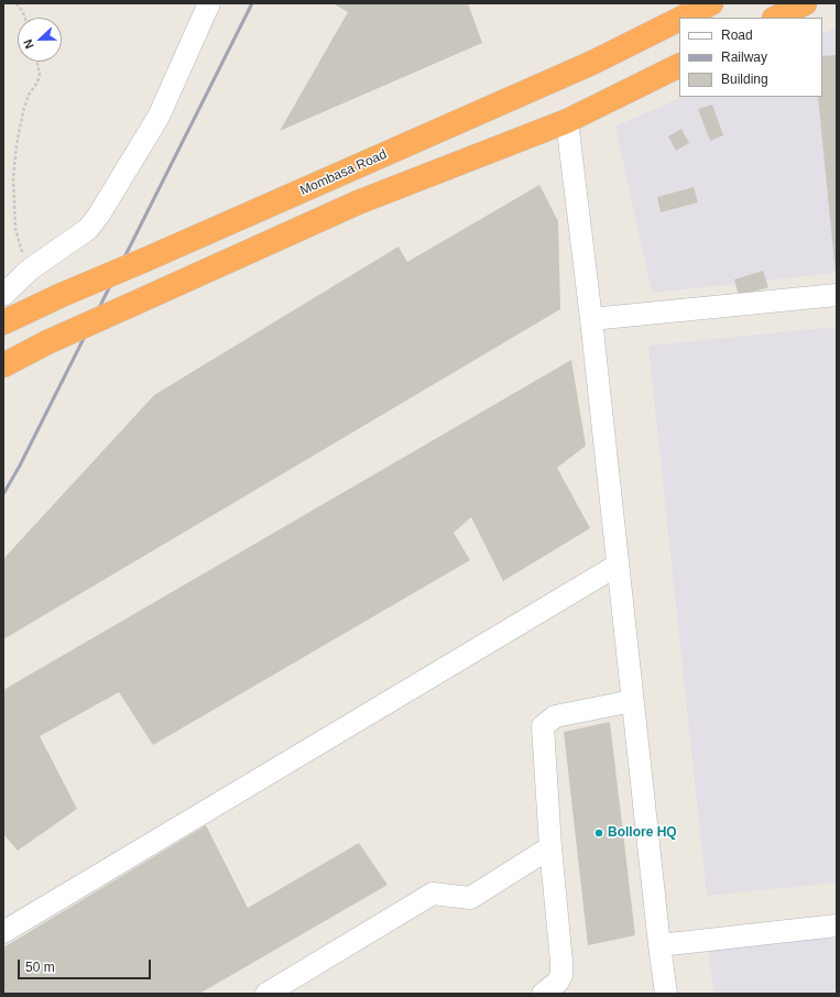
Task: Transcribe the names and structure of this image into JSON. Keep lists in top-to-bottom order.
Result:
{
  "streets": {
    "highway": ["Mombasa Road"]
  },
  "places": ["Bollore HQ"],
  "legend": ["Road", "Railway", "Building"],
  "scale_bar": "50 m",
  "north": "left"
}
